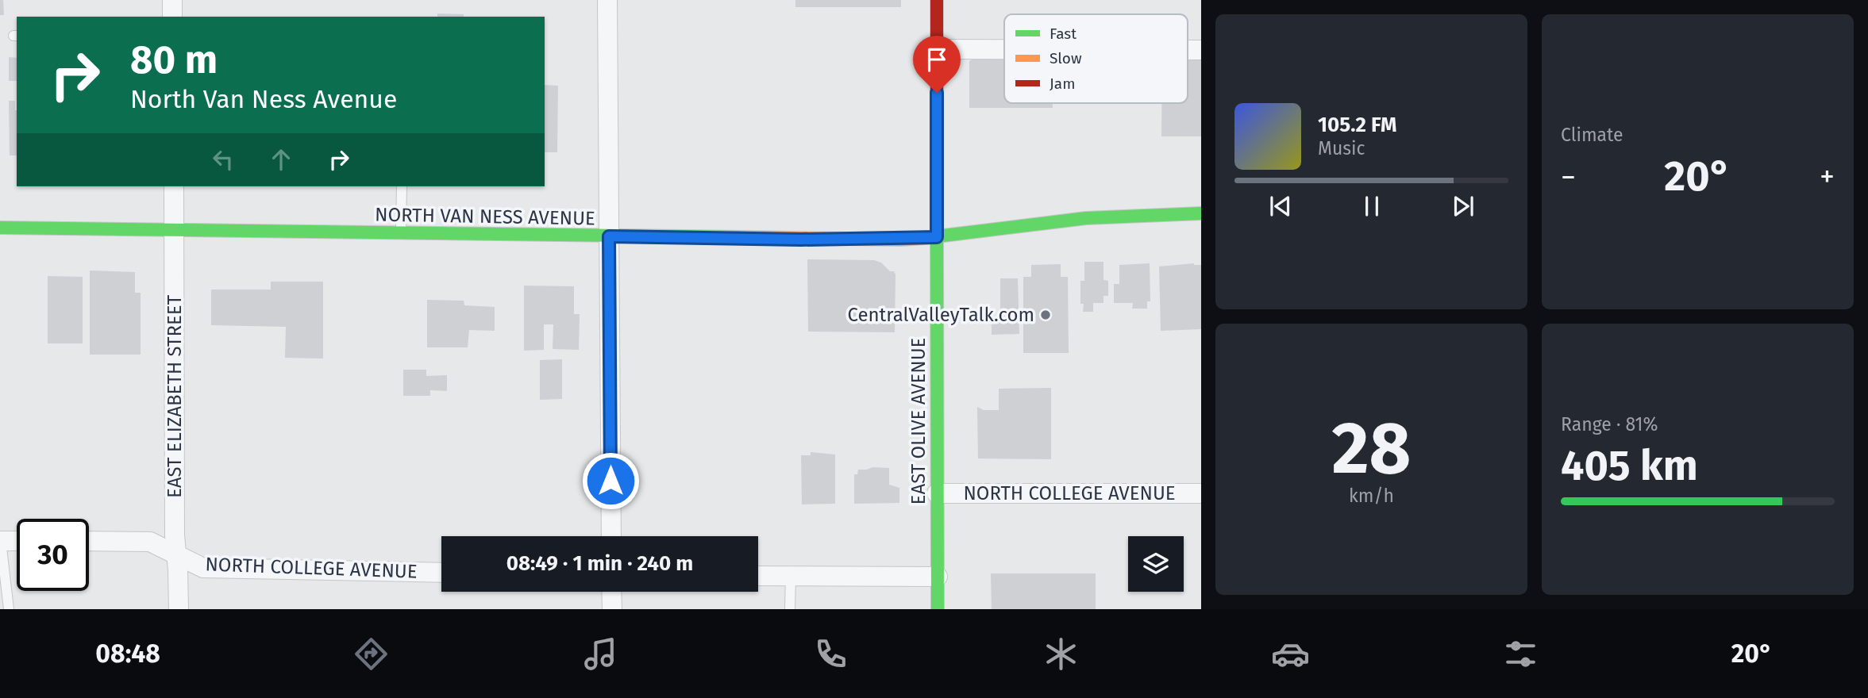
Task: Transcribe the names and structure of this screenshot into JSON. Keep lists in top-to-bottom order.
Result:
{
  "streets": {
    "main road": ["NORTH VAN NESS AVENUE", "EAST OLIVE AVENUE"],
    "street": ["EAST ELIZABETH STREET", "NORTH COLLEGE AVENUE"]
  },
  "crossings": [
    ["NORTH VAN NESS AVENUE", "EAST ELIZABETH STREET"],
    ["NORTH VAN NESS AVENUE", "EAST OLIVE AVENUE"],
    ["EAST ELIZABETH STREET", "NORTH COLLEGE AVENUE"],
    ["EAST OLIVE AVENUE", "NORTH COLLEGE AVENUE"]
  ],
  "places": ["CentralValleyTalk.com"],
  "legend": ["Fast", "Slow", "Jam"],
  "page": {
    "tile": [
      "Climate",
      ["28", "km/h"],
      ["Range · 81%", "405 km"]
    ],
    "turn": ["80 m", "North Van Ness Avenue"],
    "song": ["105.2 FM", "Music"],
    "heat": ["−", "20°", "+"],
    "limit": "30",
    "trip": "08:49 · 1 min · 240 m",
    "tabs": ["08:48", "20°"]
  }
}
